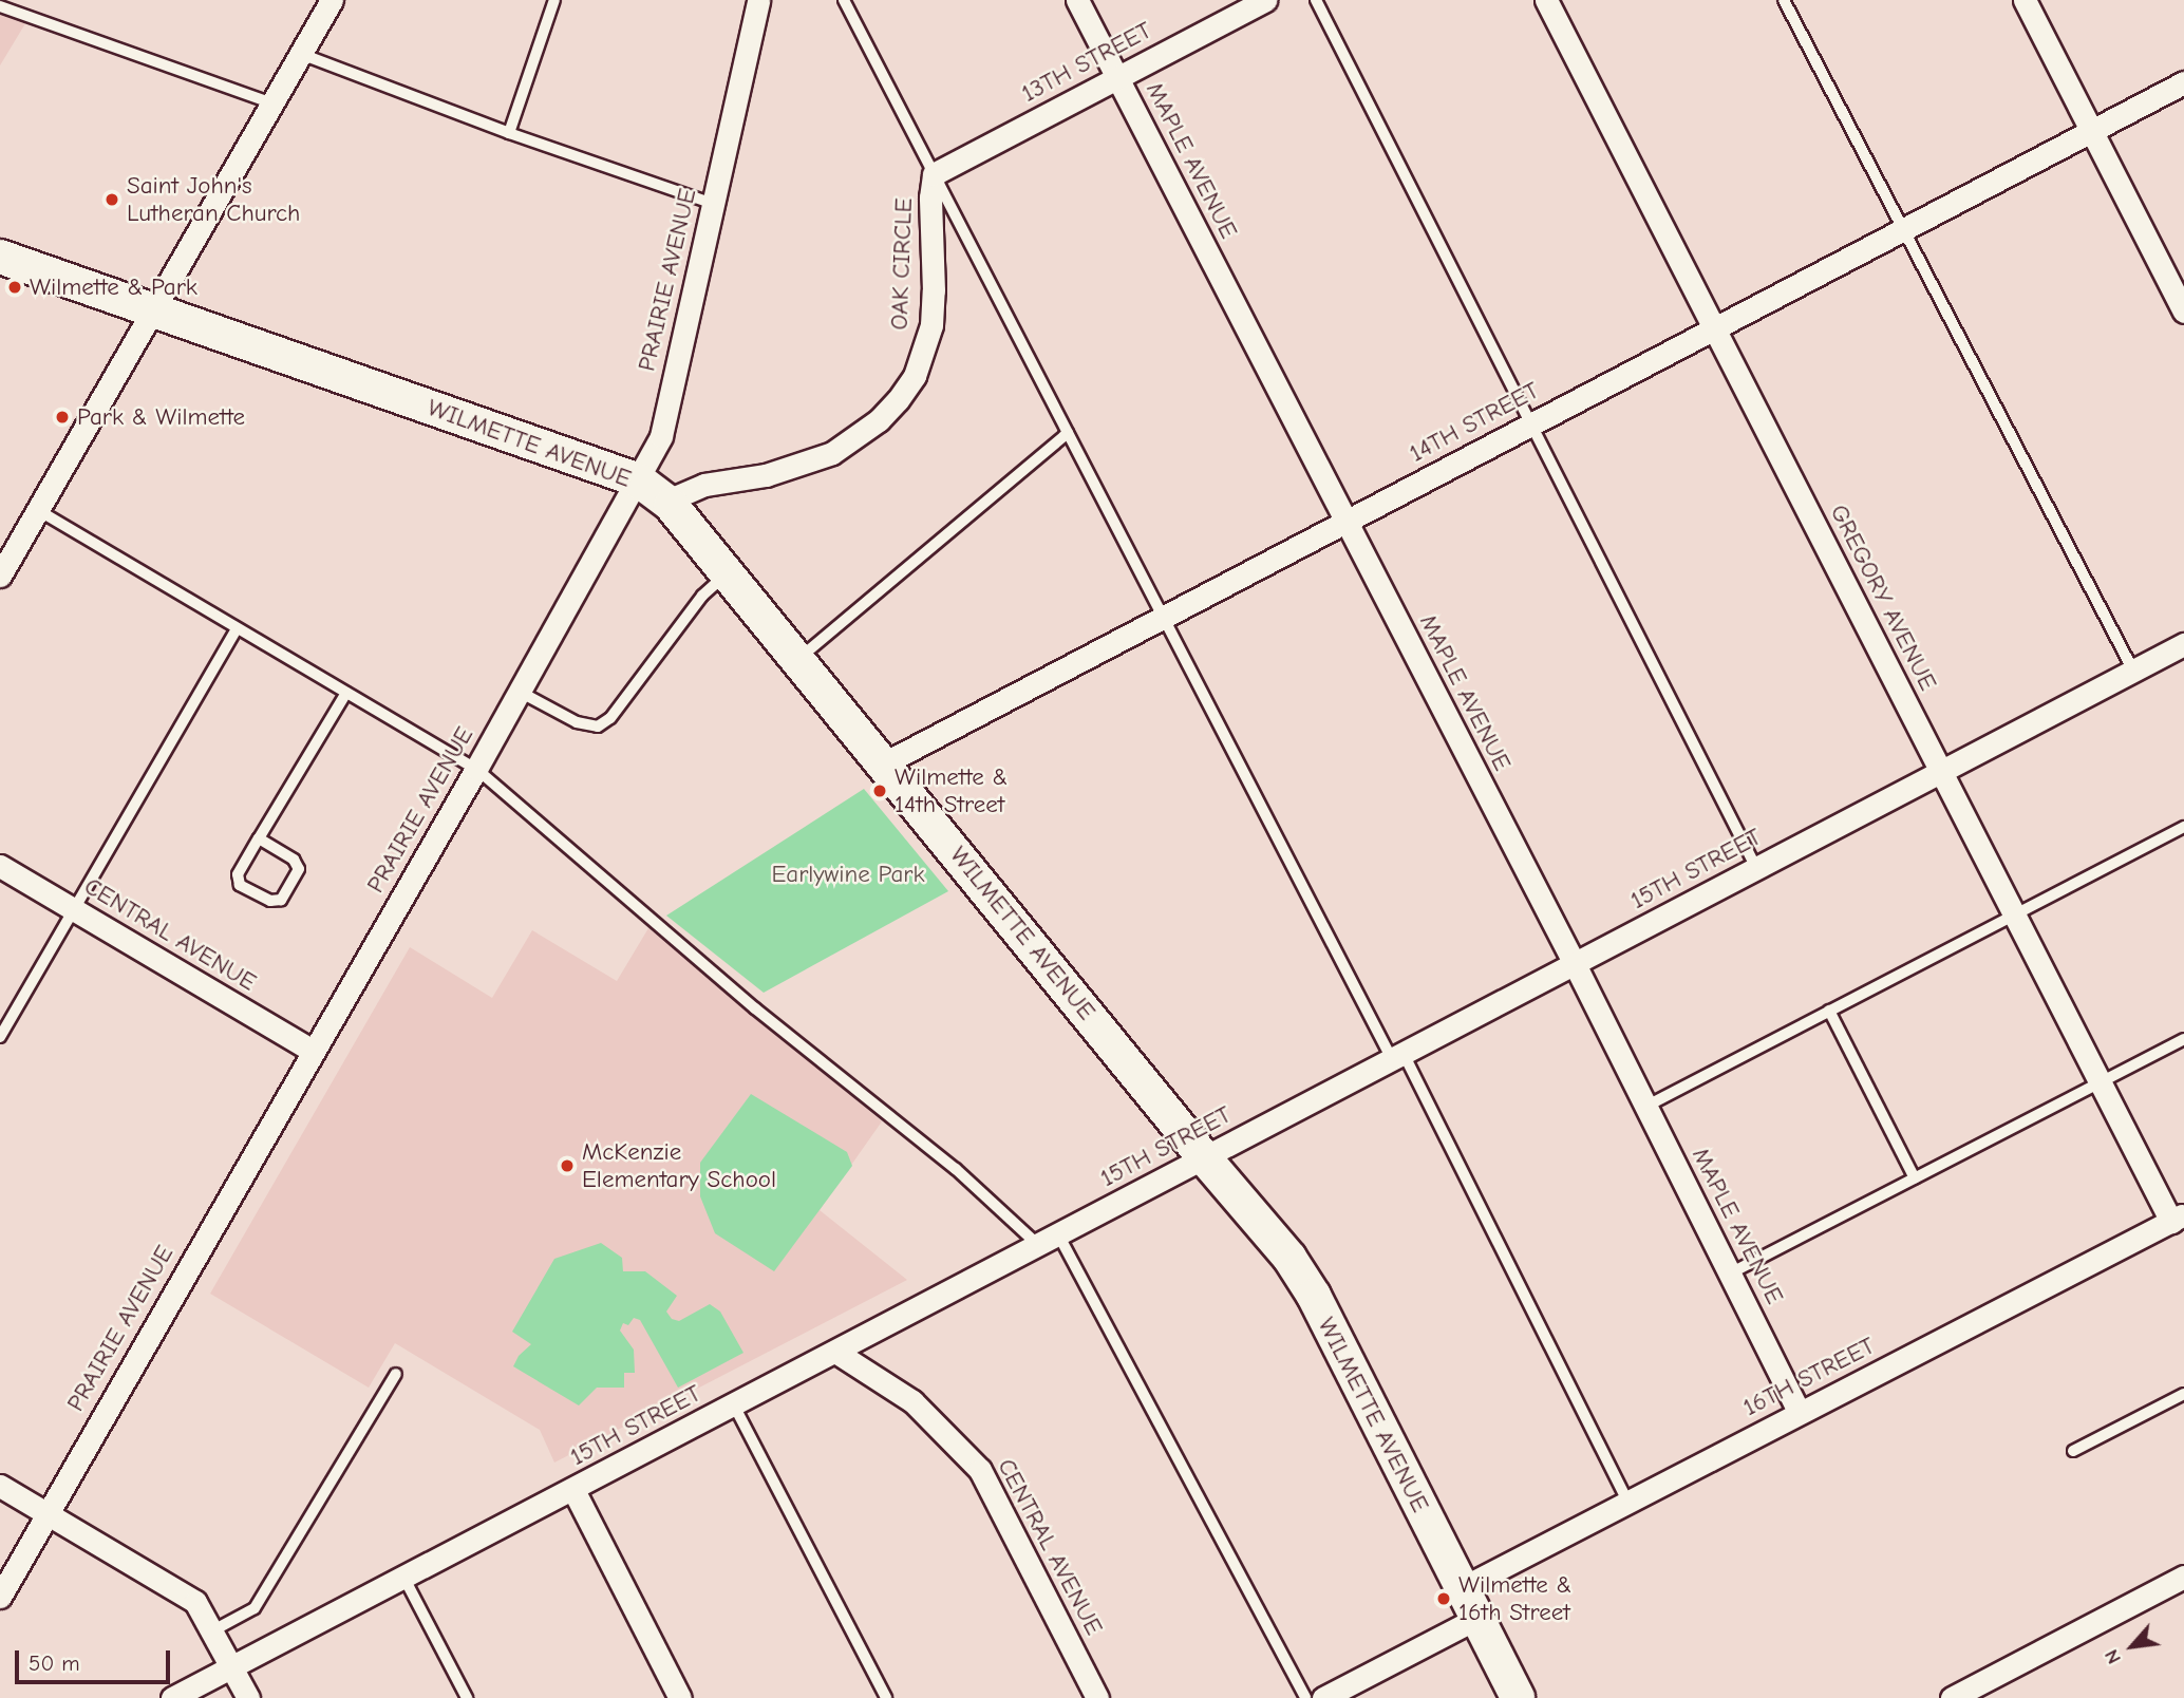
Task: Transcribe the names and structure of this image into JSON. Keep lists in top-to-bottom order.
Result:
{
  "streets": {
    "street": [
      "13TH STREET",
      "MAPLE AVENUE",
      "OAK CIRCLE",
      "PRAIRIE AVENUE",
      "14TH STREET",
      "WILMETTE AVENUE",
      "GREGORY AVENUE",
      "15TH STREET",
      "CENTRAL AVENUE",
      "16TH STREET"
    ]
  },
  "crossings": [
    ["13TH STREET", "MAPLE AVENUE"],
    ["13TH STREET", "OAK CIRCLE"],
    ["MAPLE AVENUE", "14TH STREET"],
    ["MAPLE AVENUE", "15TH STREET"],
    ["MAPLE AVENUE", "16TH STREET"],
    ["OAK CIRCLE", "WILMETTE AVENUE"],
    ["PRAIRIE AVENUE", "WILMETTE AVENUE"],
    ["PRAIRIE AVENUE", "CENTRAL AVENUE"],
    ["14TH STREET", "WILMETTE AVENUE"],
    ["14TH STREET", "GREGORY AVENUE"],
    ["WILMETTE AVENUE", "15TH STREET"],
    ["WILMETTE AVENUE", "16TH STREET"],
    ["GREGORY AVENUE", "15TH STREET"],
    ["GREGORY AVENUE", "16TH STREET"],
    ["15TH STREET", "CENTRAL AVENUE"]
  ],
  "parks": ["Earlywine Park"],
  "places": [
    "Saint John's Lutheran Church",
    "Wilmette & Park",
    "Park & Wilmette",
    "Wilmette & 14th Street",
    "McKenzie Elementary School",
    "Wilmette & 16th Street"
  ],
  "scale_bar": "50 m",
  "north": "bottom left"
}
